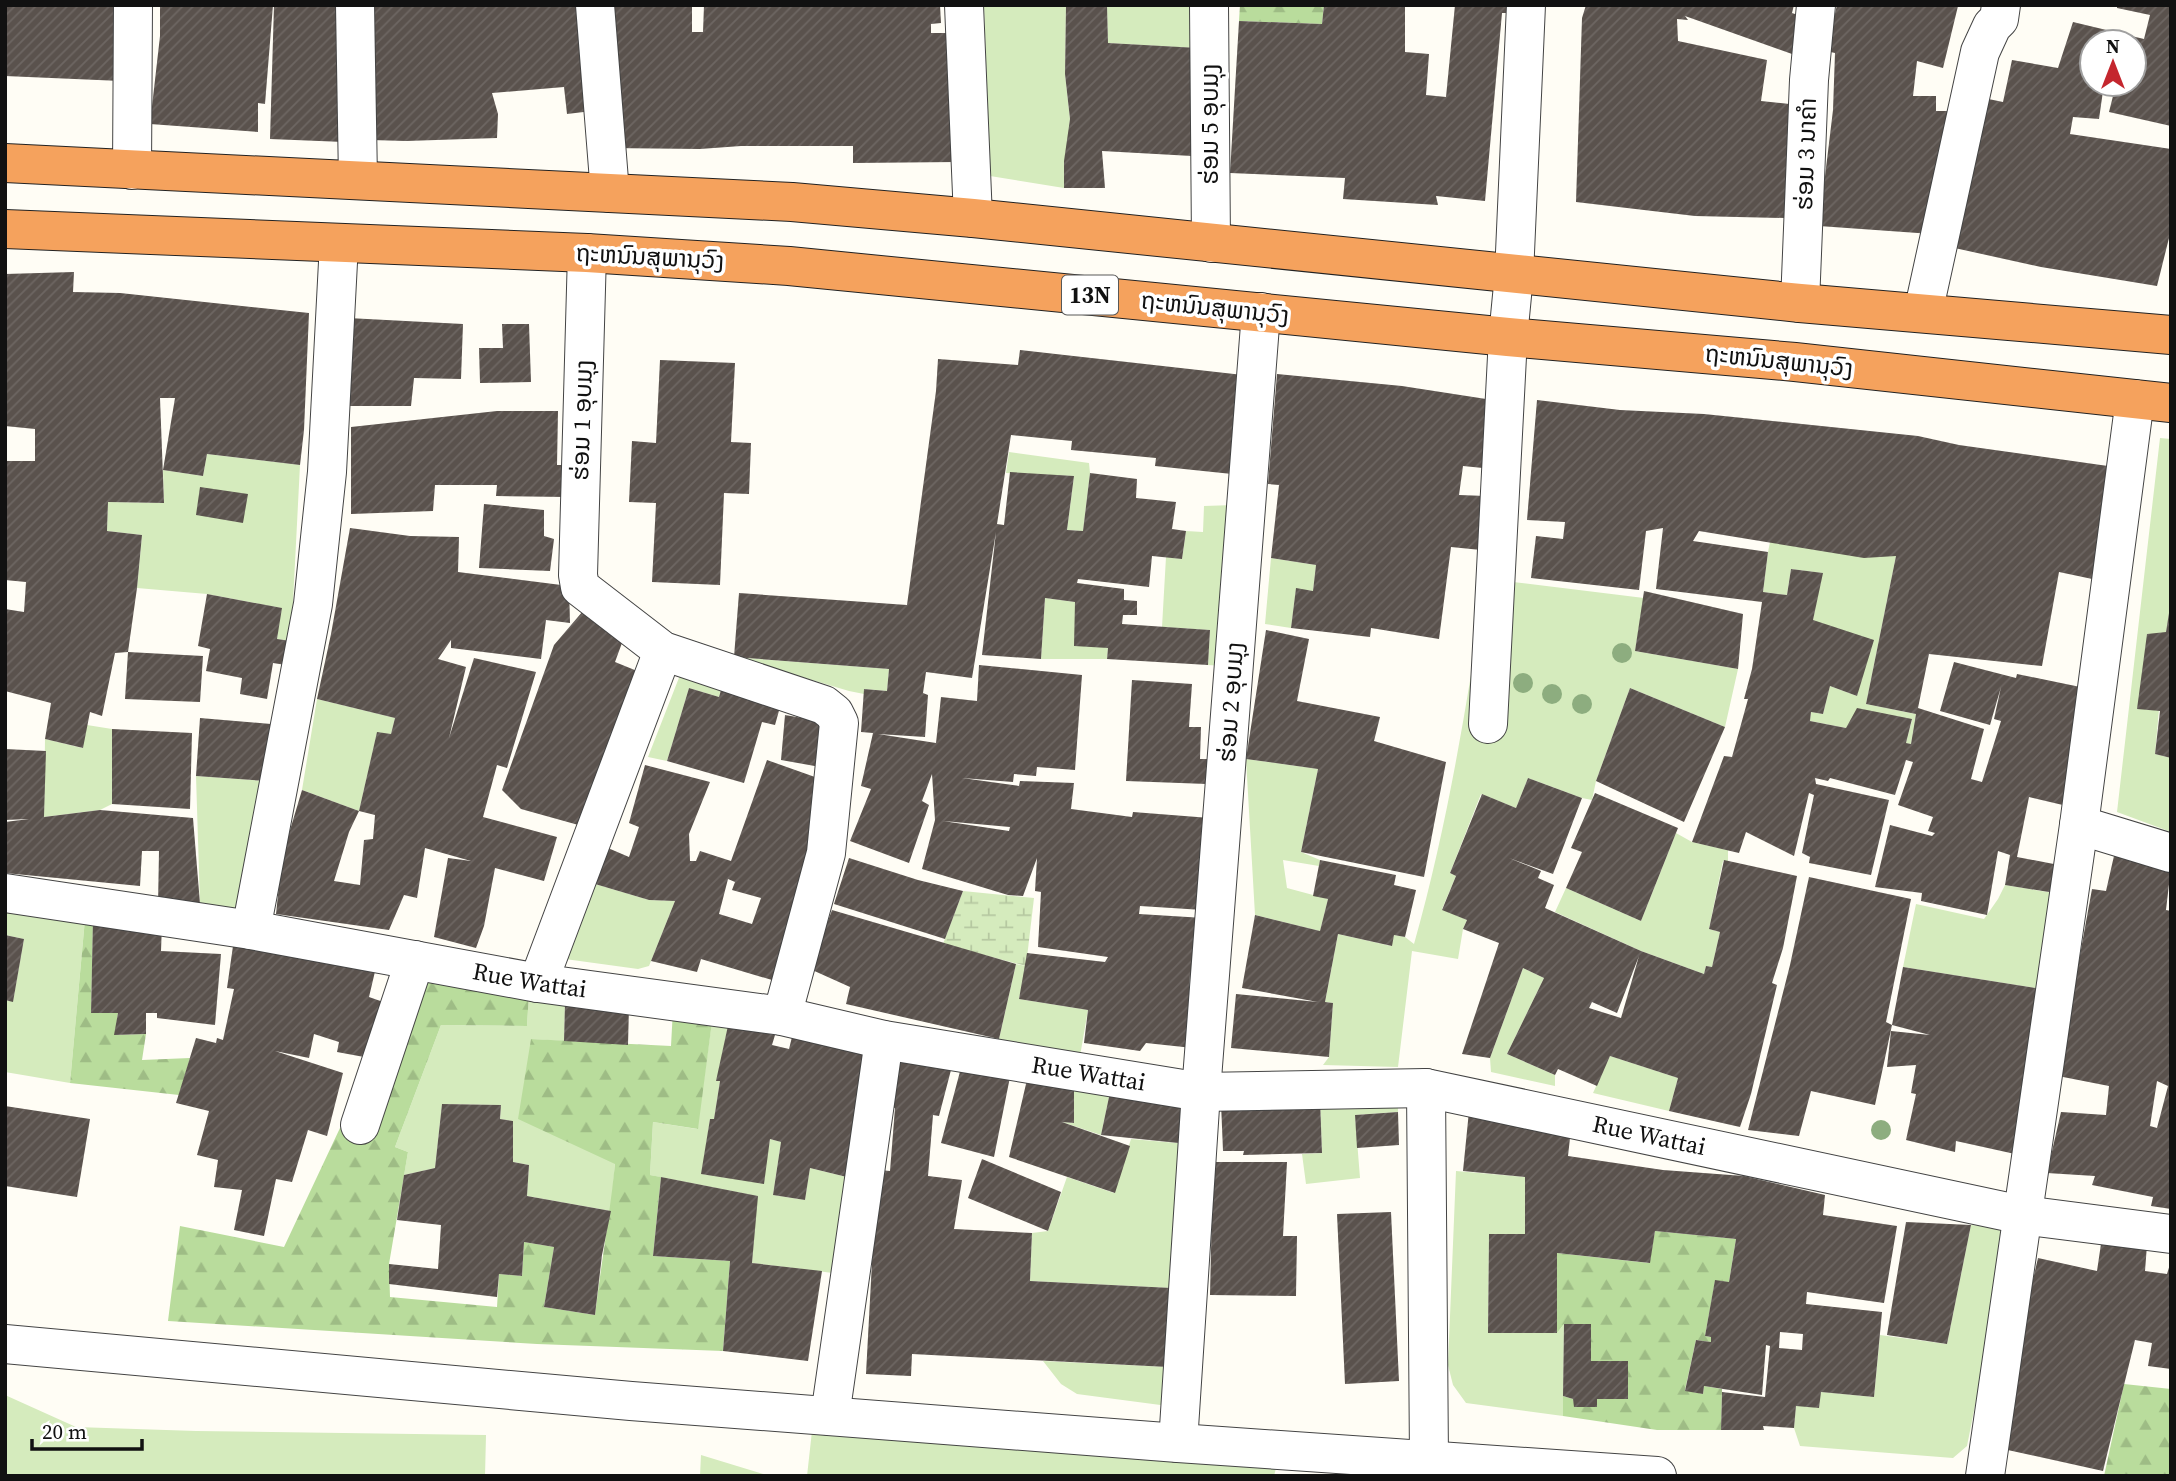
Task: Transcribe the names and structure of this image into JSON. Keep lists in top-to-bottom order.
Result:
{
  "streets": {
    "highway": ["ຖະຫນົນສຸພານຸວົງ", "13N"],
    "street": [
      "ຮ່ອມ 5 ອຸບມຸງ",
      "ຮ່ອມ 3 ນາຄຳ",
      "ຮ່ອມ 1 ອຸບມຸງ",
      "ຮ່ອມ 2 ອຸບມຸງ",
      "Rue Wattai"
    ]
  },
  "crossings": [
    ["ຖະຫນົນສຸພານຸວົງ", "ຮ່ອມ 1 ອຸບມຸງ"],
    ["ຖະຫນົນສຸພານຸວົງ", "ຮ່ອມ 2 ອຸບມຸງ"],
    ["ຮ່ອມ 2 ອຸບມຸງ", "Rue Wattai"]
  ],
  "scale_bar": "20 m",
  "north": "top"
}
